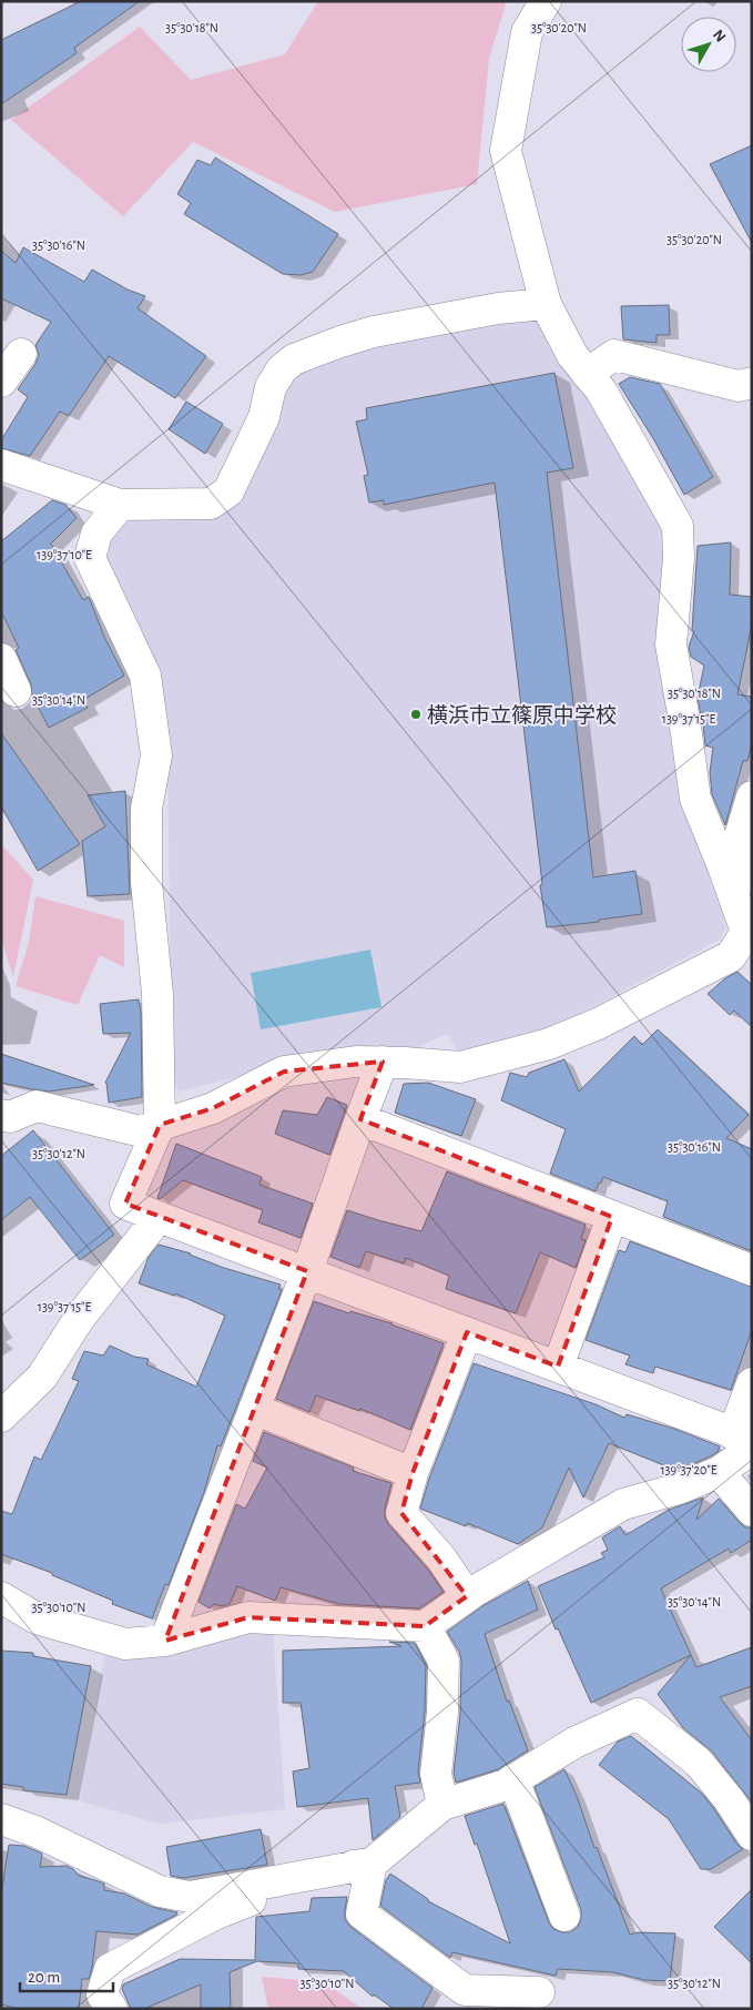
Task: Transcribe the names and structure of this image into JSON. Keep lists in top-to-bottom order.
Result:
{
  "places": ["横浜市立篠原中学校"],
  "scale_bar": "20 m",
  "north": "top right",
  "coordinates": [
    "35°30'18\"N",
    "35°30'20\"N",
    "35°30'16\"N",
    "139°37'10\"E",
    "35°30'14\"N",
    "139°37'15\"E",
    "35°30'12\"N",
    "139°37'20\"E",
    "35°30'10\"N"
  ]
}
